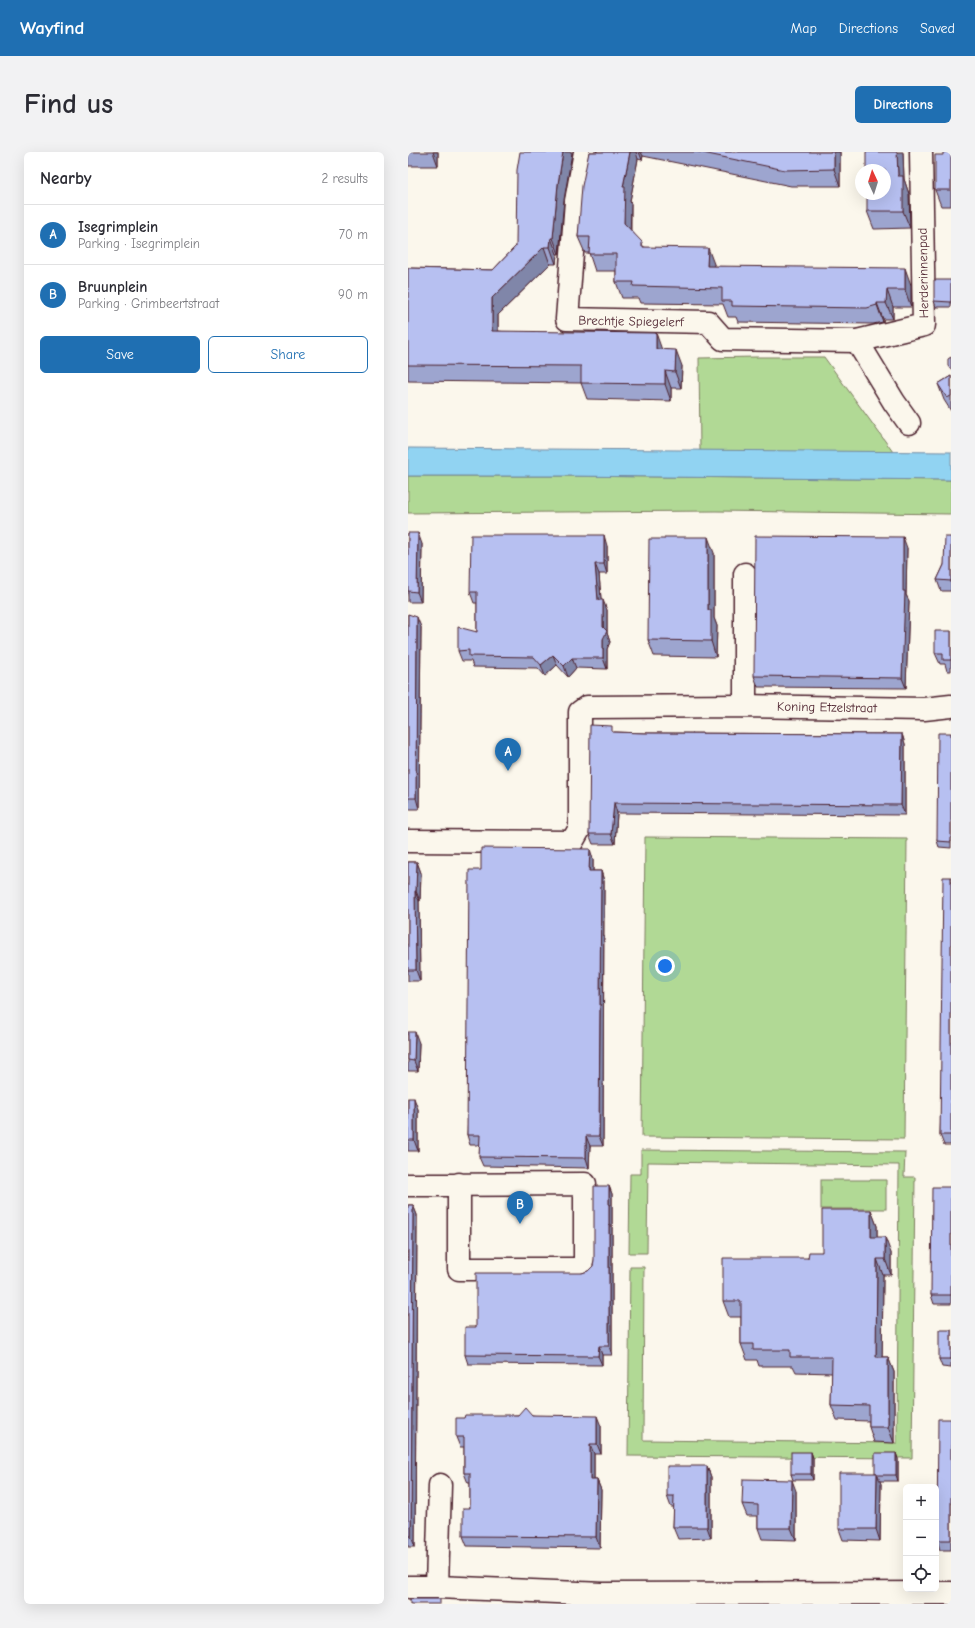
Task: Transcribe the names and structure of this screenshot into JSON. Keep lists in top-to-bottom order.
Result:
{
  "streets": {
    "street": ["Herderinnenpad", "Brechtje Spiegelerf", "Koning Etzelstraat"]
  },
  "crossings": [
    ["Herderinnenpad", "Brechtje Spiegelerf"]
  ],
  "north": "top",
  "page": {
    "header": "Wayfind",
    "nav": ["Map", "Directions", "Saved"],
    "buttons": [
      "Directions",
      ["Save", "Share"]
    ],
    "title": "Find us",
    "heading": ["Nearby", "2 results"],
    "list": [
      {
        "mark": "A",
        "name": "Isegrimplein",
        "note": "Parking · Isegrimplein",
        "value": "70 m"
      },
      {
        "mark": "B",
        "name": "Bruunplein",
        "note": "Parking · Grimbeertstraat",
        "value": "90 m"
      }
    ],
    "pins": ["A", "B"],
    "map_buttons": ["+", "−"]
  }
}
